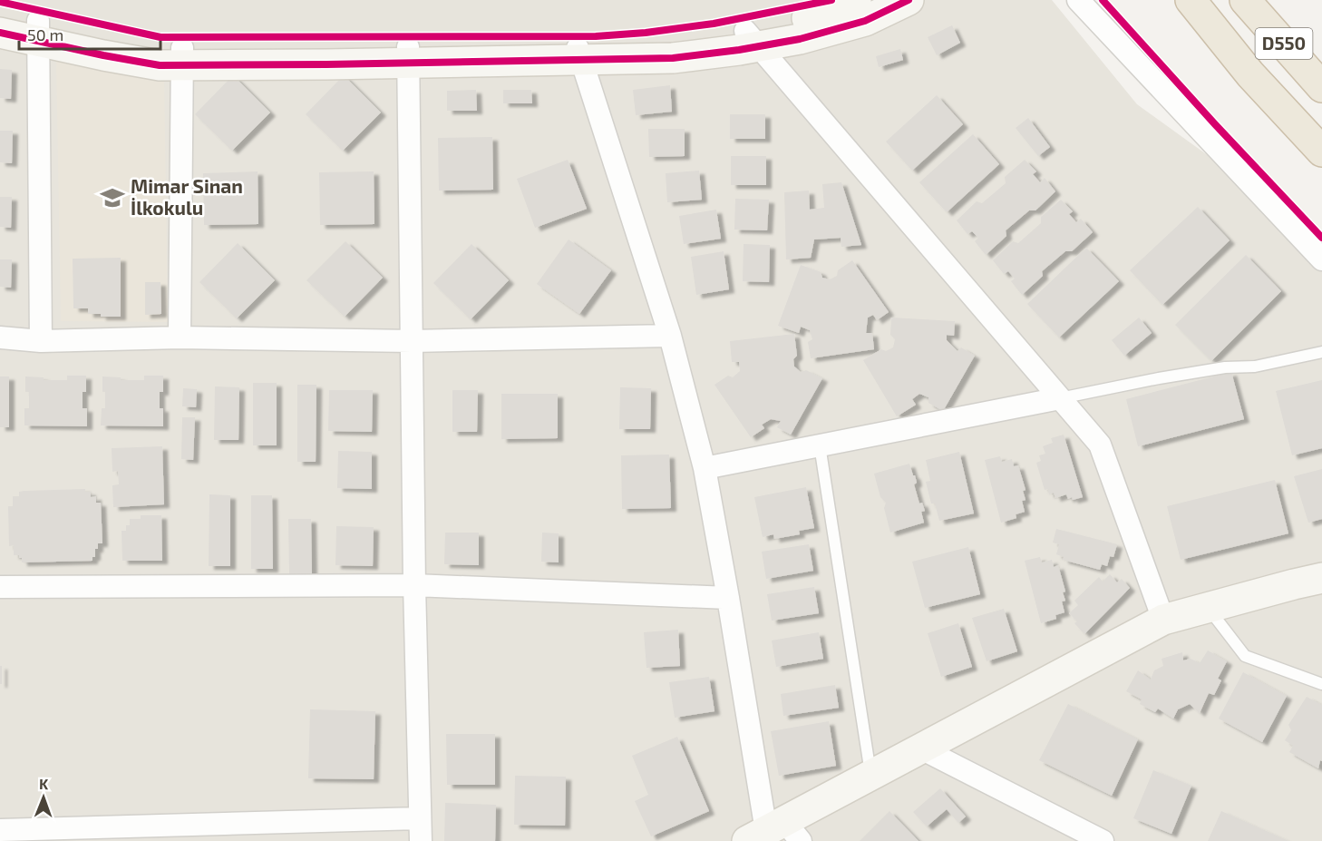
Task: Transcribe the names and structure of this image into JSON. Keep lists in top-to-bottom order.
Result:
{
  "streets": {
    "highway": ["D550"]
  },
  "places": {
    "school or university": ["Mimar Sinan İlkokulu"]
  },
  "scale_bar": "50 m",
  "north": "top"
}
